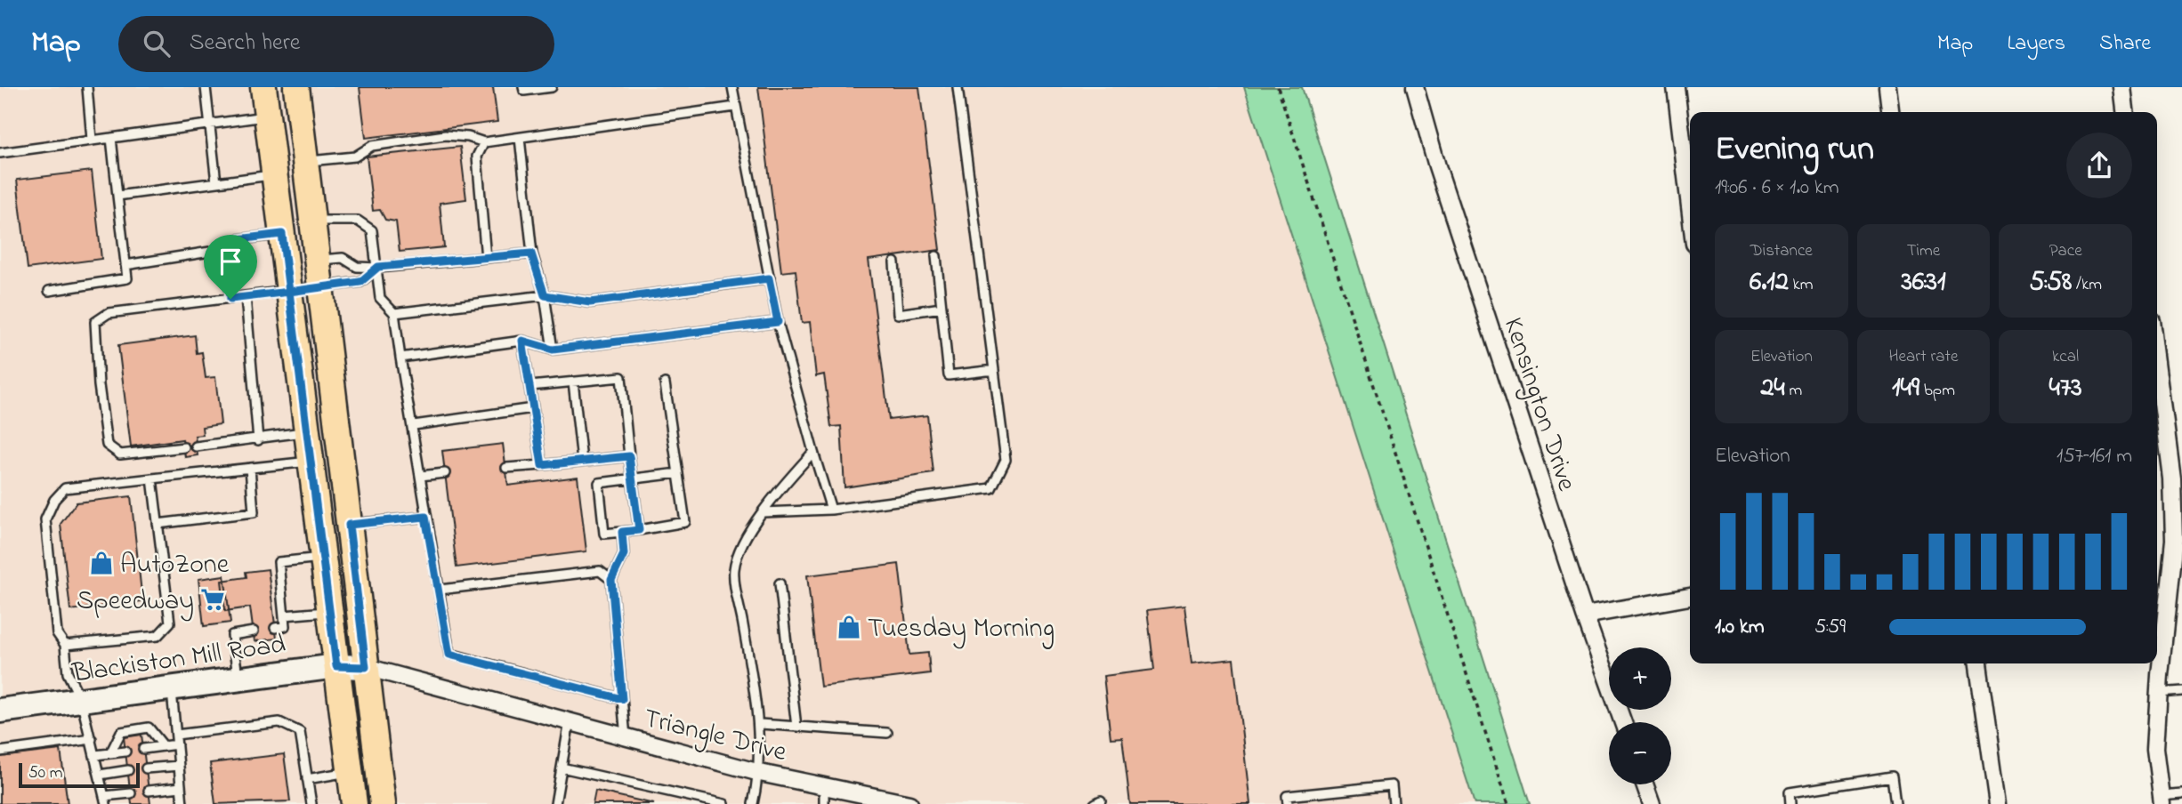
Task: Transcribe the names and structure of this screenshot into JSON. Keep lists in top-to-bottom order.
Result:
{
  "streets": {
    "main road": ["Blackiston Mill Road"],
    "street": ["Kensington Drive", "Triangle Drive"]
  },
  "crossings": [
    ["Blackiston Mill Road", "Triangle Drive"]
  ],
  "places": {
    "shop": ["AutoZone", "Tuesday Morning"],
    "supermarket": ["Speedway"]
  },
  "scale_bar": "50 m",
  "page": {
    "header": "Map",
    "search": "Search here",
    "nav": ["Map", "Layers", "Share"],
    "heading": ["Evening run", "19:06 · 6 × 1.0 km"],
    "stats": [
      ["Distance", "6.12 km"],
      ["Time", "36:31"],
      ["Pace", "5:58 /km"],
      ["Elevation", "24 m"],
      ["Heart rate", "149 bpm"],
      ["kcal", "473"]
    ],
    "chart": ["Elevation", "157–161 m"],
    "list": [
      {
        "name": "1.0 km",
        "note": "5:59"
      }
    ],
    "map_buttons": ["+", "−"],
    "scale": "50 m"
  }
}
